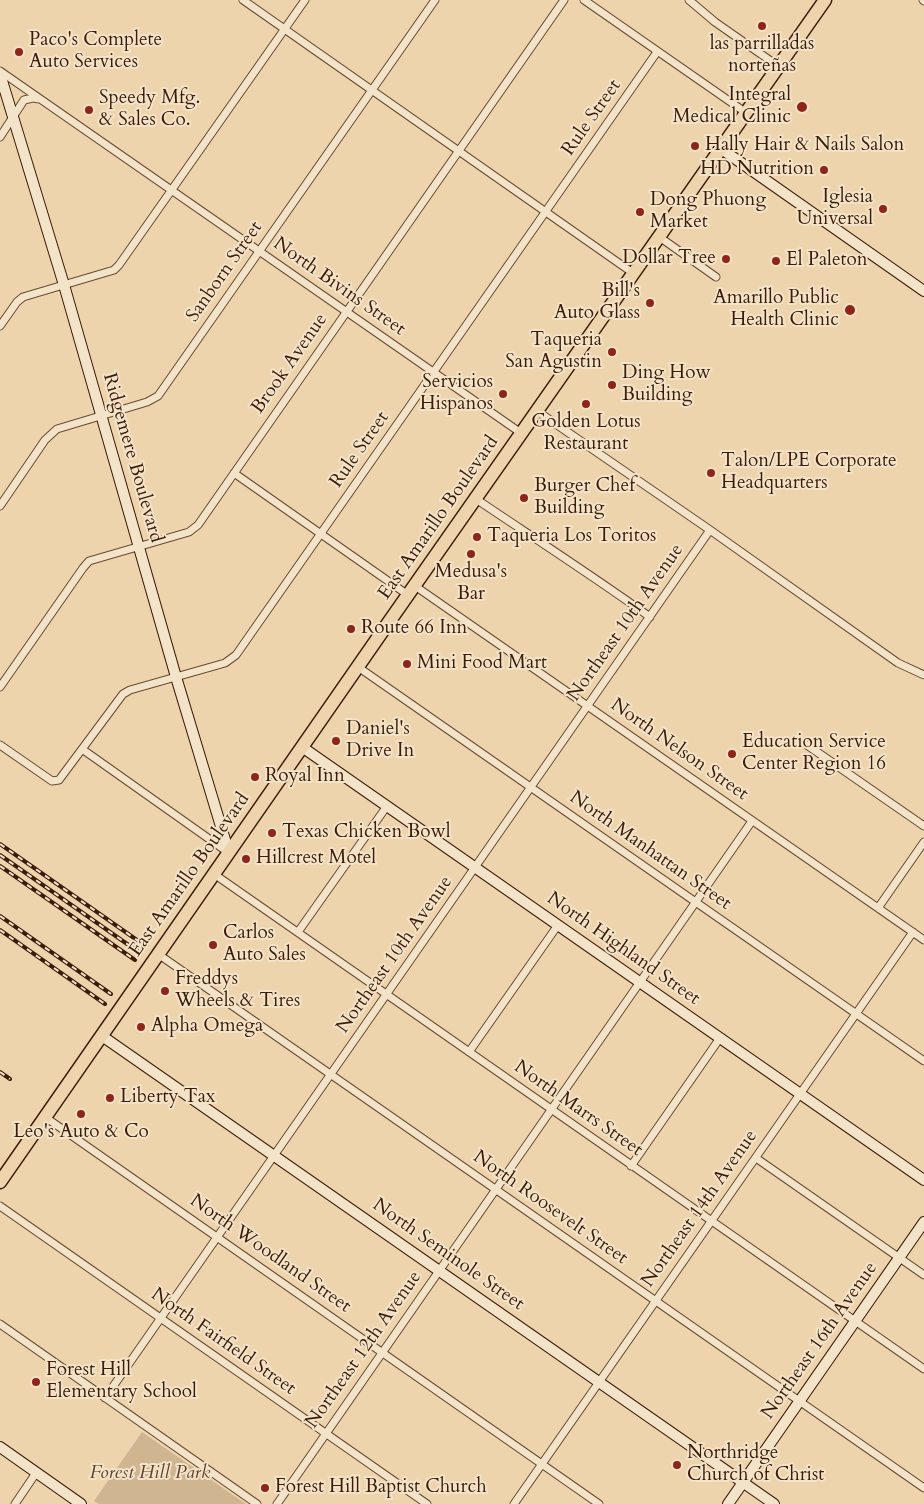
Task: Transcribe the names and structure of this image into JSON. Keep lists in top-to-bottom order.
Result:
{
  "streets": {
    "highway": ["East Amarillo Boulevard"],
    "street": [
      "Rule Street",
      "Sanborn Street",
      "North Bivins Street",
      "Brook Avenue",
      "Ridgemere Boulevard",
      "Northeast 10th Avenue",
      "North Nelson Street",
      "North Manhattan Street",
      "North Highland Street",
      "North Marrs Street",
      "North Roosevelt Street",
      "Northeast 14th Avenue",
      "North Woodland Street",
      "North Seminole Street",
      "Northeast 16th Avenue",
      "North Fairfield Street",
      "Northeast 12th Avenue"
    ]
  },
  "crossings": [
    ["Rule Street", "North Bivins Street"],
    ["Rule Street", "Ridgemere Boulevard"],
    ["Rule Street", "North Nelson Street"],
    ["Sanborn Street", "North Bivins Street"],
    ["Sanborn Street", "Ridgemere Boulevard"],
    ["North Bivins Street", "Brook Avenue"],
    ["North Bivins Street", "Ridgemere Boulevard"],
    ["North Bivins Street", "East Amarillo Boulevard"],
    ["Brook Avenue", "Ridgemere Boulevard"],
    ["Brook Avenue", "North Nelson Street"],
    ["Ridgemere Boulevard", "East Amarillo Boulevard"],
    ["East Amarillo Boulevard", "North Nelson Street"],
    ["East Amarillo Boulevard", "North Manhattan Street"],
    ["East Amarillo Boulevard", "North Highland Street"],
    ["East Amarillo Boulevard", "North Marrs Street"],
    ["East Amarillo Boulevard", "North Roosevelt Street"],
    ["East Amarillo Boulevard", "North Woodland Street"],
    ["East Amarillo Boulevard", "North Seminole Street"],
    ["Northeast 10th Avenue", "North Nelson Street"],
    ["Northeast 10th Avenue", "North Manhattan Street"],
    ["Northeast 10th Avenue", "North Highland Street"],
    ["Northeast 10th Avenue", "North Marrs Street"],
    ["Northeast 10th Avenue", "North Roosevelt Street"],
    ["Northeast 10th Avenue", "North Woodland Street"],
    ["Northeast 10th Avenue", "North Seminole Street"],
    ["Northeast 10th Avenue", "North Fairfield Street"],
    ["North Nelson Street", "Northeast 14th Avenue"],
    ["North Nelson Street", "Northeast 12th Avenue"],
    ["North Manhattan Street", "Northeast 14th Avenue"],
    ["North Manhattan Street", "Northeast 12th Avenue"],
    ["North Highland Street", "Northeast 14th Avenue"],
    ["North Highland Street", "Northeast 12th Avenue"],
    ["North Marrs Street", "Northeast 14th Avenue"],
    ["North Marrs Street", "Northeast 16th Avenue"],
    ["North Marrs Street", "Northeast 12th Avenue"],
    ["North Roosevelt Street", "Northeast 14th Avenue"],
    ["North Roosevelt Street", "Northeast 16th Avenue"],
    ["North Roosevelt Street", "Northeast 12th Avenue"],
    ["Northeast 14th Avenue", "North Woodland Street"],
    ["Northeast 14th Avenue", "North Seminole Street"],
    ["North Woodland Street", "Northeast 12th Avenue"],
    ["North Seminole Street", "Northeast 16th Avenue"],
    ["North Seminole Street", "Northeast 12th Avenue"],
    ["North Fairfield Street", "Northeast 12th Avenue"]
  ],
  "parks": ["Forest Hill Park"],
  "places": [
    "las parrilladas norteñas",
    "Paco's Complete Auto Services",
    "Integral Medical Clinic",
    "Speedy Mfg. & Sales Co.",
    "Hally Hair & Nails Salon",
    "HD Nutrition",
    "Iglesia Universal",
    "Dong Phuong Market",
    "Dollar Tree",
    "El Paleton",
    "Bill's Auto Glass",
    "Amarillo Public Health Clinic",
    "Taqueria San Agustin",
    "Ding How Building",
    "Servicios Hispanos",
    "Golden Lotus Restaurant",
    "Talon/LPE Corporate Headquarters",
    "Burger Chef Building",
    "Taqueria Los Toritos",
    "Medusa's Bar",
    "Route 66 Inn",
    "Mini Food Mart",
    "Daniel's Drive In",
    "Education Service Center Region 16",
    "Royal Inn",
    "Texas Chicken Bowl",
    "Hillcrest Motel",
    "Carlos Auto Sales",
    "Freddys Wheels & Tires",
    "Alpha Omega",
    "Liberty Tax",
    "Leo's Auto & Co",
    "Forest Hill Elementary School",
    "Northridge Church of Christ",
    "Forest Hill Baptist Church"
  ]
}
